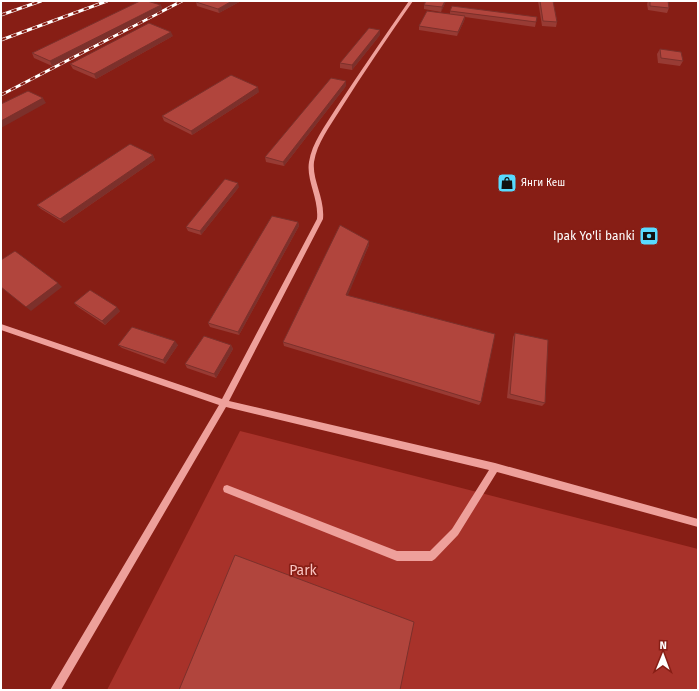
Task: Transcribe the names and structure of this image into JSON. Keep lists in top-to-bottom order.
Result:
{
  "parks": ["Park"],
  "places": {
    "shop": ["Янги Кеш"],
    "bank": ["Ipak Yo'li banki"]
  },
  "north": "top"
}
